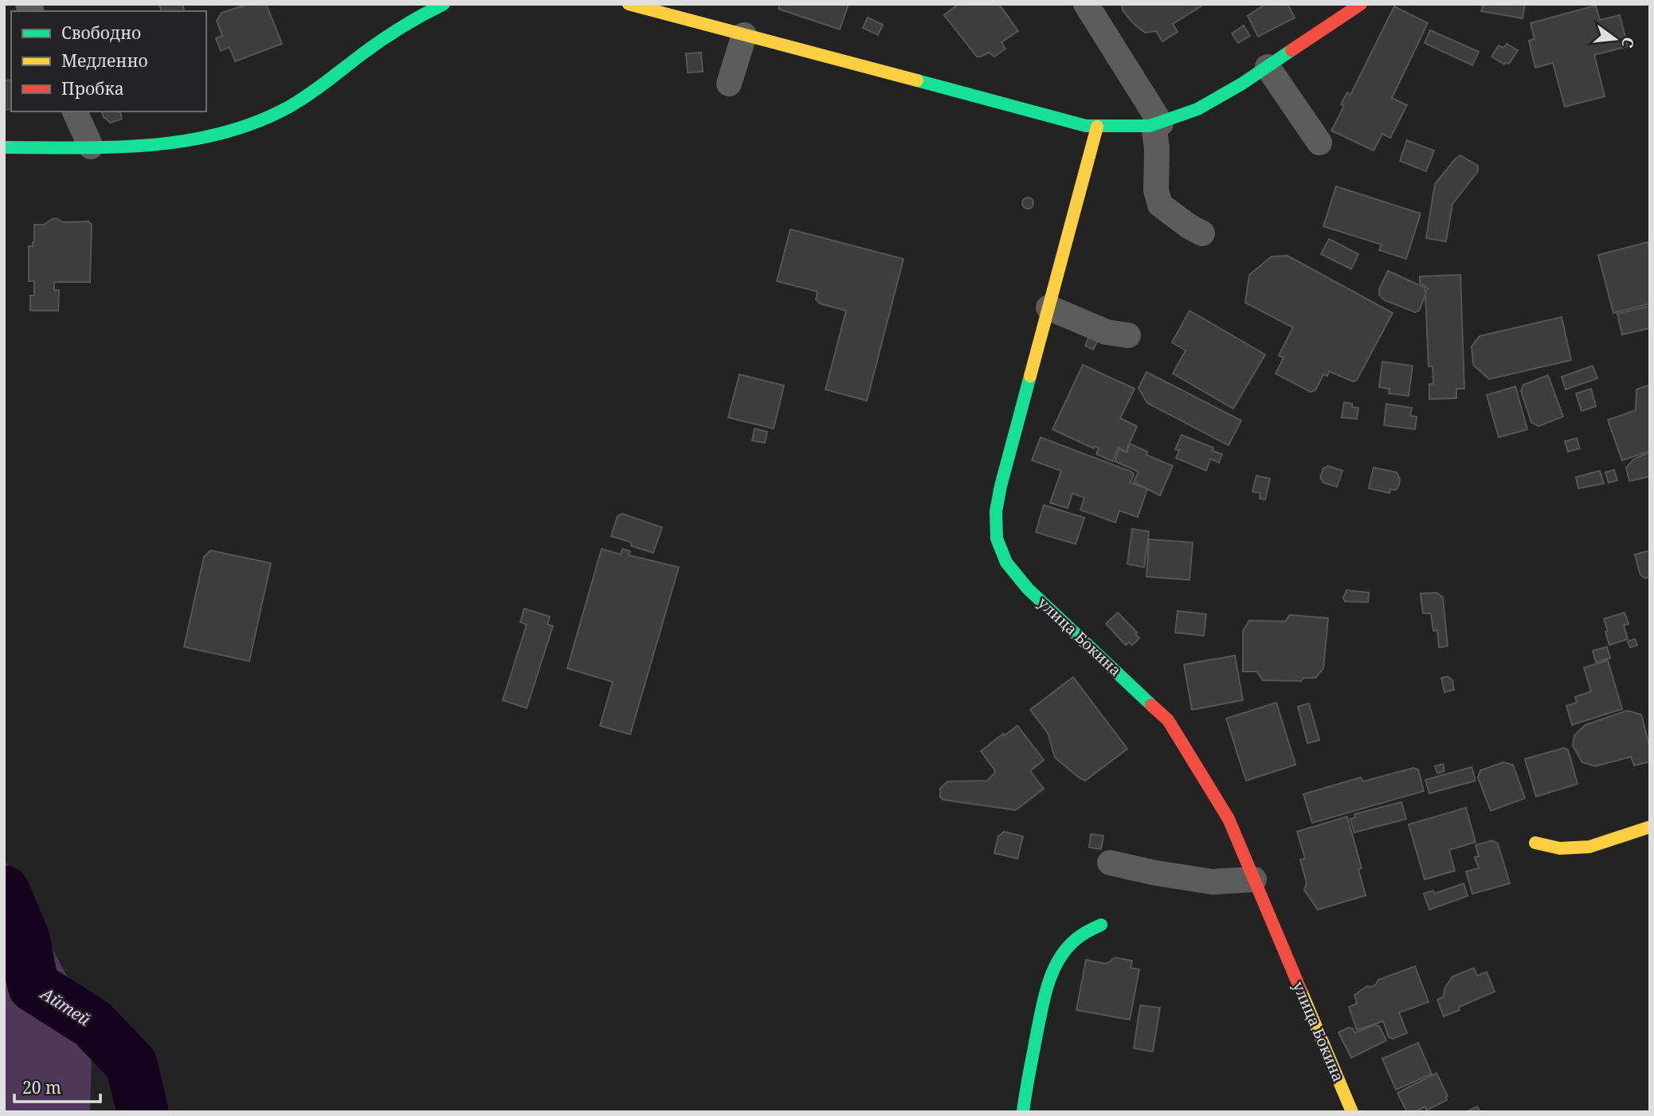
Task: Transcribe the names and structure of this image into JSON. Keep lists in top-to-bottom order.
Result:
{
  "streets": {
    "street": ["улица Бокина"]
  },
  "water": ["Айтей"],
  "legend": ["Свободно", "Медленно", "Пробка"],
  "scale_bar": "20 m",
  "north": "right"
}
